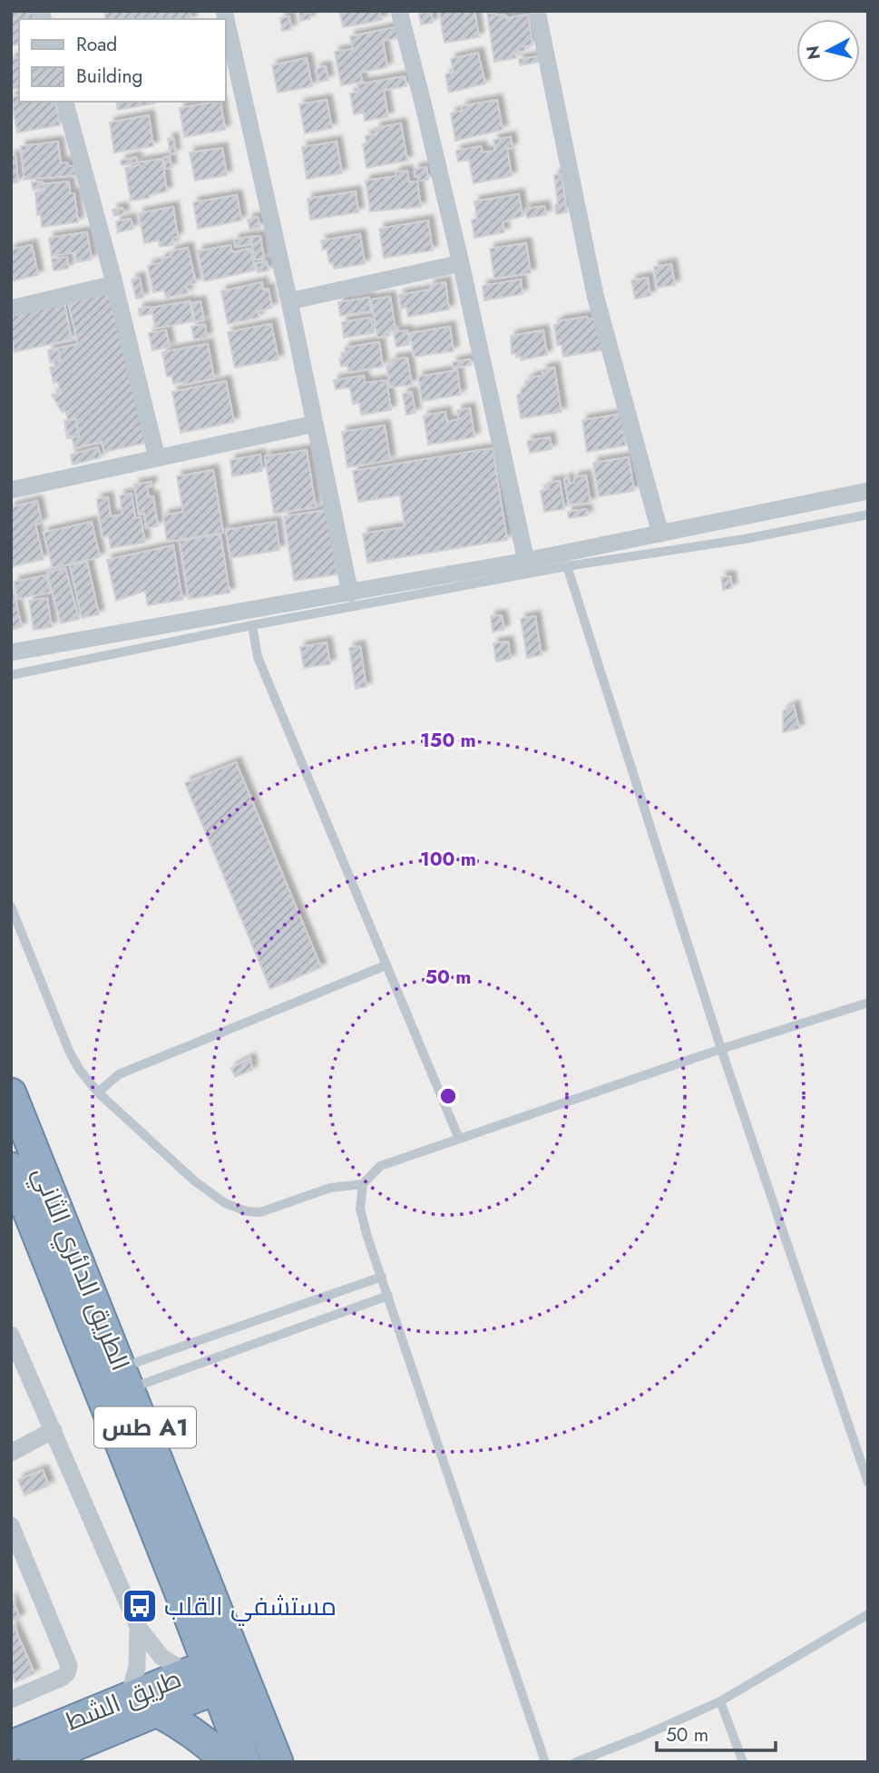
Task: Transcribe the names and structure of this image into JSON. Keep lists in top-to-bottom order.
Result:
{
  "streets": {
    "highway": ["الطريق الدائري الثاني", "طس A1", "طريق الشط"]
  },
  "crossings": [
    ["الطريق الدائري الثاني", "طريق الشط"]
  ],
  "places": {
    "bus stop": ["مستشفي القلب"]
  },
  "legend": ["Road", "Building"],
  "scale_bar": "50 m",
  "north": "left",
  "rings": ["150 m", "100 m", "50 m"]
}
